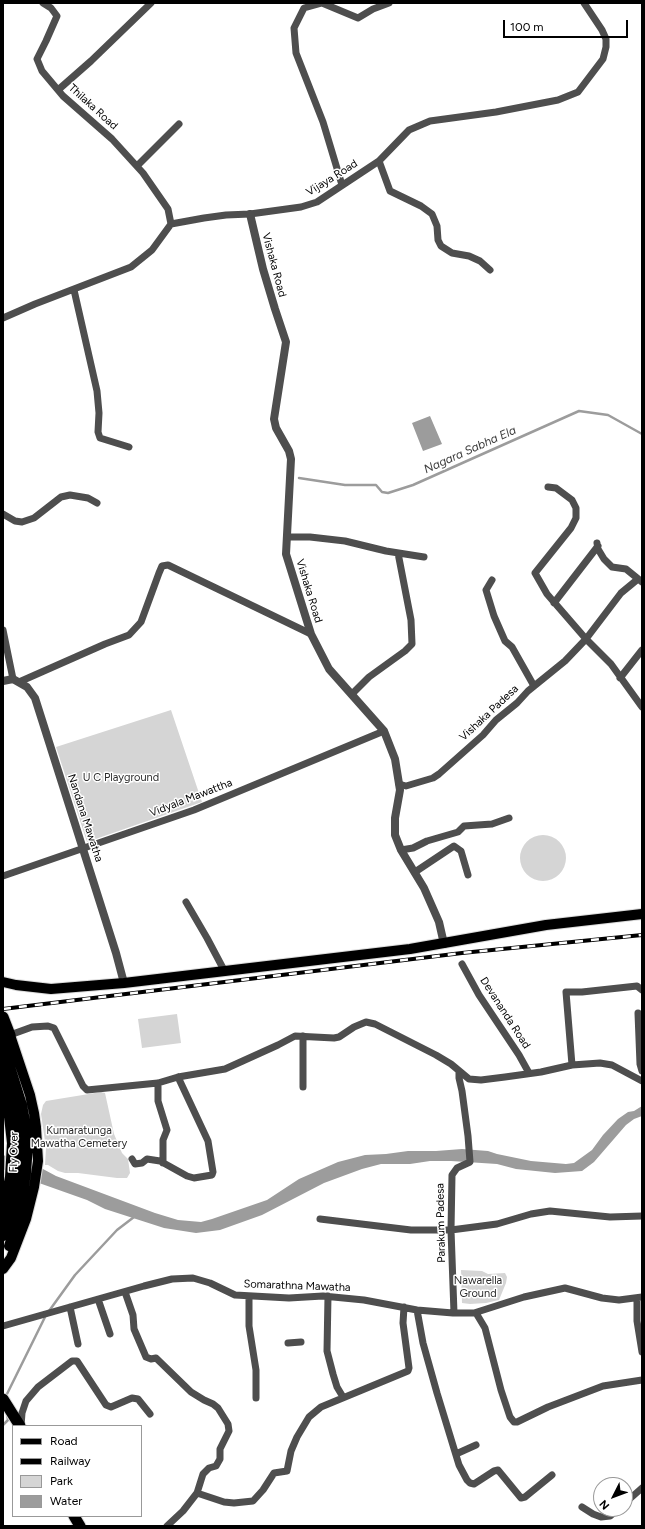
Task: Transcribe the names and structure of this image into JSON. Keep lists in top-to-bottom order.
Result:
{
  "streets": {
    "main road": ["Fly Over"],
    "street": [
      "Thilaka Road",
      "Vijaya Road",
      "Vishaka Road",
      "Vishaka Padesa",
      "Vidyala Mawattha",
      "Nandana Mawatha",
      "Devananda Road",
      "Parakum Padesa",
      "Somarathna Mawatha"
    ]
  },
  "crossings": [
    ["Thilaka Road", "Vijaya Road"],
    ["Vijaya Road", "Vishaka Road"],
    ["Vishaka Road", "Vishaka Padesa"],
    ["Vishaka Road", "Vidyala Mawattha"],
    ["Vidyala Mawattha", "Nandana Mawatha"],
    ["Parakum Padesa", "Somarathna Mawatha"]
  ],
  "water": ["Nagara Sabha Ela"],
  "parks": ["U C Playground", "Kumaratunga Mawatha Cemetery", "Nawarella Ground"],
  "legend": [
    "Road",
    "Railway",
    "Park",
    "Water"
  ],
  "scale_bar": "100 m",
  "north": "bottom left"
}
